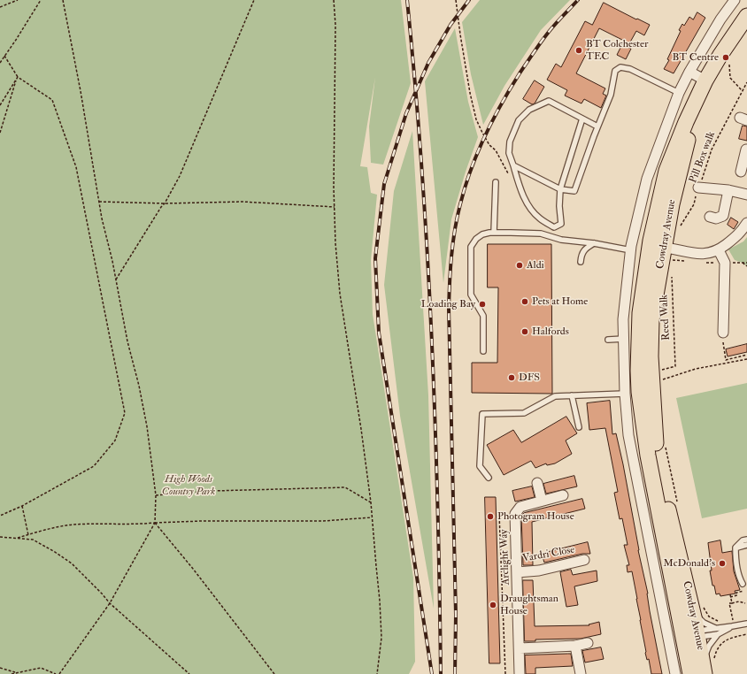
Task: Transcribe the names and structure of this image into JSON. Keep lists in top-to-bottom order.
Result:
{
  "streets": {
    "main road": ["Cowdray Avenue"],
    "street": ["Vardri Close", "Arclight Way"],
    "path": ["Pill Box walk", "Reed Walk"]
  },
  "crossings": [
    ["Vardri Close", "Arclight Way"]
  ],
  "parks": ["High Woods Country Park"],
  "places": [
    "BT Colchester TEC",
    "BT Centre",
    "Aldi",
    "Pets at Home",
    "Loading Bay",
    "Halfords",
    "DFS",
    "Photogram House",
    "McDonald's",
    "Draughtsman House"
  ]
}
